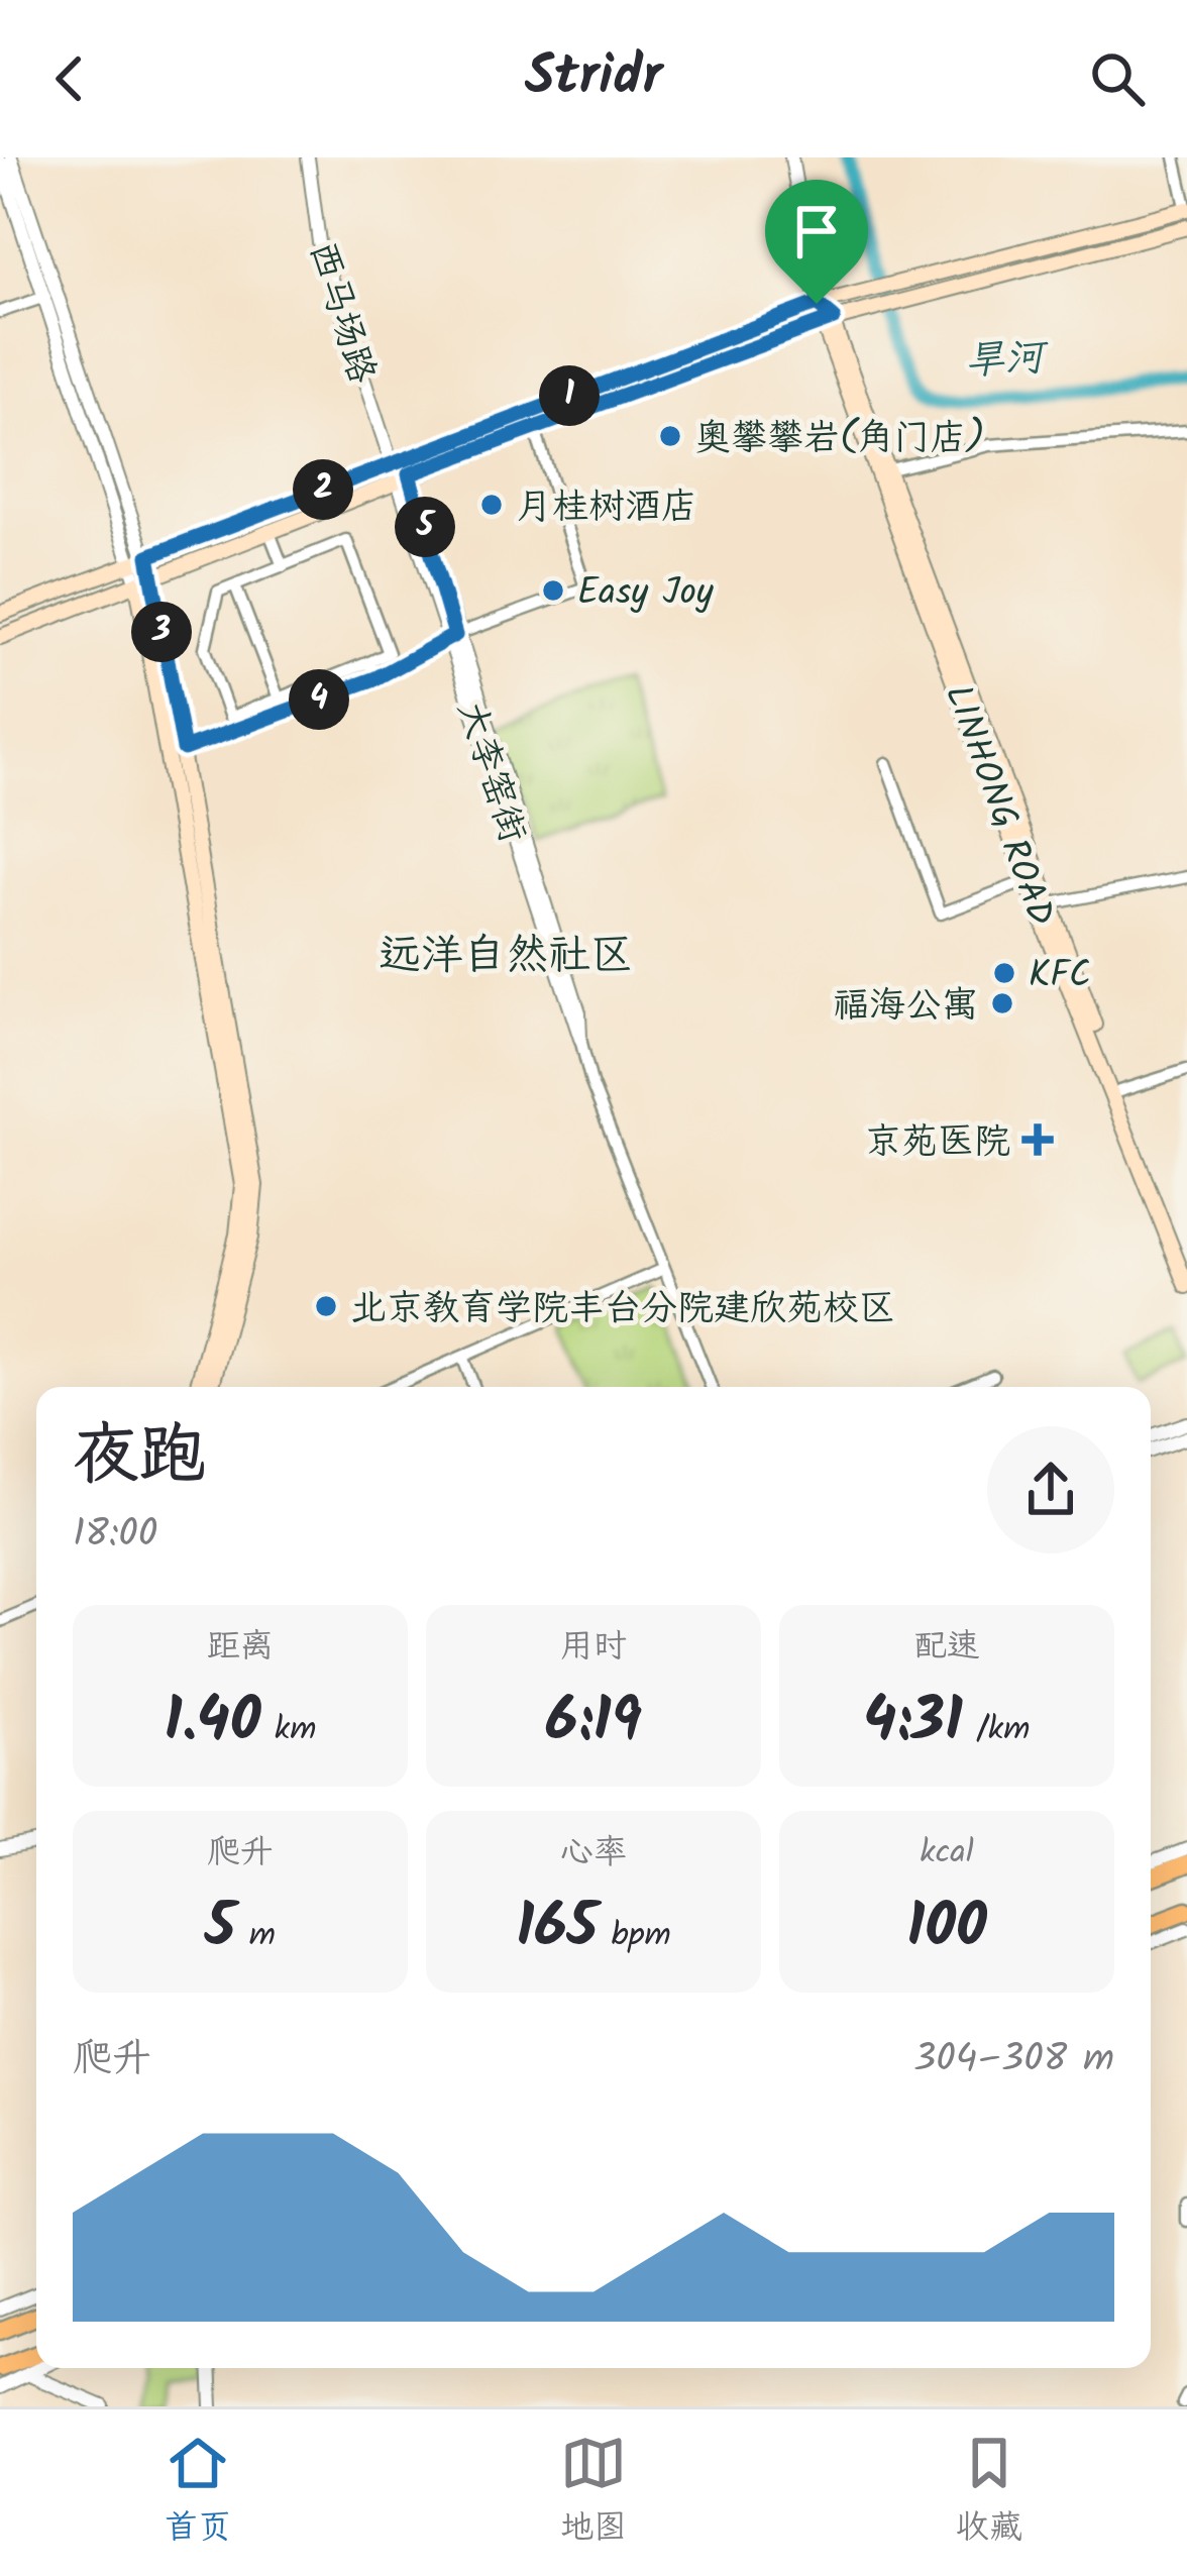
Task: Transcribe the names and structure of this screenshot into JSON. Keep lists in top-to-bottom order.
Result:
{
  "streets": {
    "main road": ["LINHONG ROAD"],
    "street": ["西马场路", "大李窑街"]
  },
  "crossings": [
    ["西马场路", "大李窑街"]
  ],
  "districts": ["远洋自然社区"],
  "water": ["旱河"],
  "places": {
    "other": [
      "奥攀攀岩(角门店)",
      "月桂树酒店",
      "Easy Joy",
      "KFC",
      "福海公寓",
      "北京教育学院丰台分院建欣苑校区"
    ],
    "health": ["京苑医院"]
  },
  "page": {
    "header": "Stridr",
    "pins": [
      "1",
      "2",
      "5",
      "3",
      "4"
    ],
    "heading": ["夜跑", "18:00"],
    "stats": [
      ["距离", "1.40 km"],
      ["用时", "6:19"],
      ["配速", "4:31 /km"],
      ["爬升", "5 m"],
      ["心率", "165 bpm"],
      ["kcal", "100"]
    ],
    "chart": ["爬升", "304–308 m"],
    "tabs": ["首页", "地图", "收藏"]
  }
}
